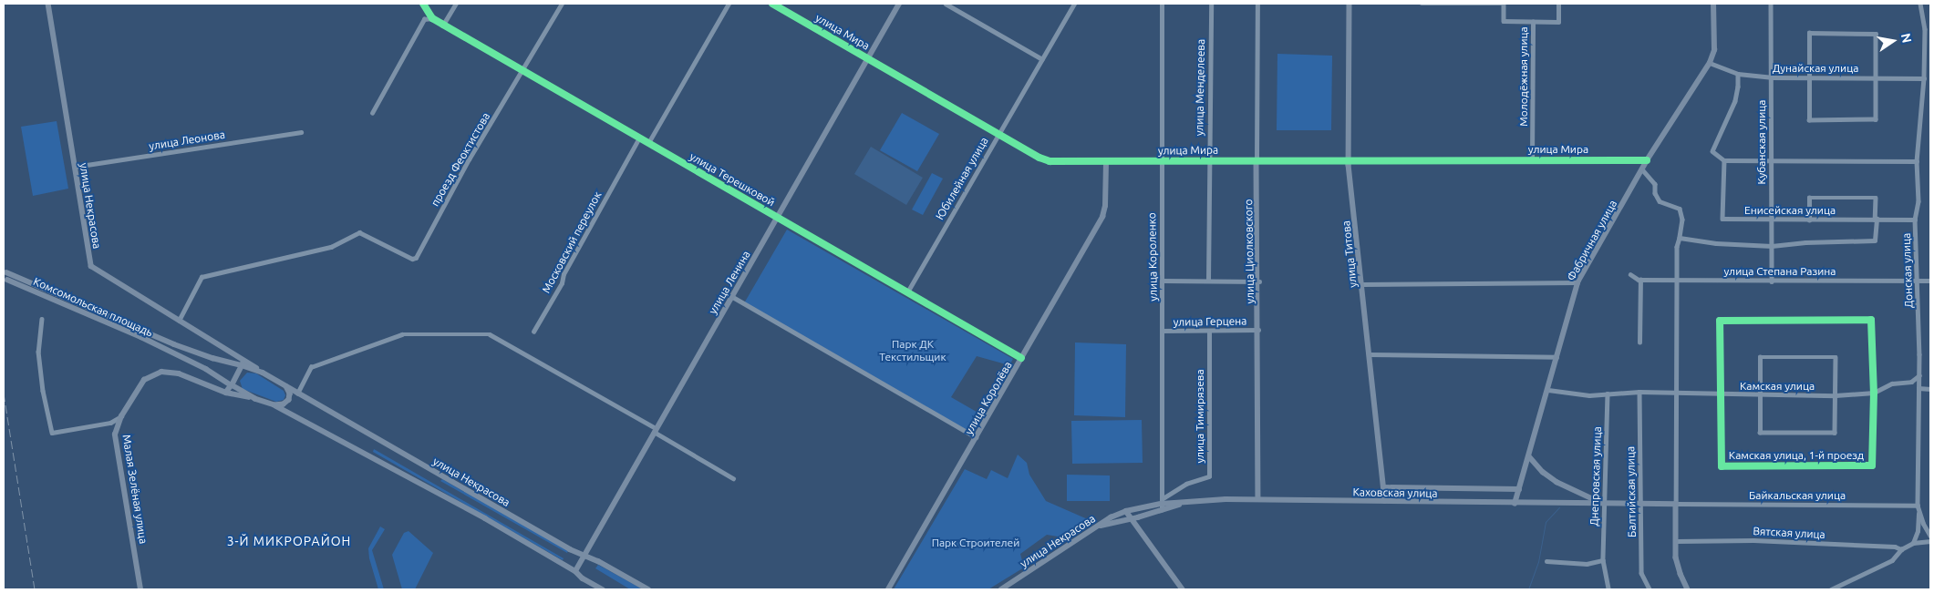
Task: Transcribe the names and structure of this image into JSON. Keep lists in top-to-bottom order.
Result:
{
  "streets": {
    "street": [
      "улица Мира",
      "Дунайская улица",
      "Молодёжная улица",
      "улица Менделеева",
      "улица Леонова",
      "Кубанская улица",
      "проезд Феоктистова",
      "Юбилейная улица",
      "улица Терешковой",
      "улица Некрасова",
      "Енисейская улица",
      "Фабричная улица",
      "Московский переулок",
      "улица Циолковского",
      "улица Титова",
      "улица Короленко",
      "Донская улица",
      "улица Степана Разина",
      "улица Ленина",
      "Комсомольская площадь",
      "улица Герцена",
      "Камская улица",
      "улица Королёва",
      "улица Тимирязева",
      "Камская улица, 1-й проезд",
      "Днепровская улица",
      "Малая Зелёная улица",
      "Балтийская улица",
      "Каховская улица",
      "Байкальская улица",
      "Вятская улица"
    ]
  },
  "crossings": [
    ["улица Мира", "Молодёжная улица"],
    ["улица Мира", "улица Менделеева"],
    ["улица Мира", "Юбилейная улица"],
    ["улица Мира", "Фабричная улица"],
    ["улица Мира", "улица Циолковского"],
    ["улица Мира", "улица Титова"],
    ["улица Мира", "улица Короленко"],
    ["улица Мира", "улица Ленина"],
    ["улица Мира", "улица Королёва"],
    ["Дунайская улица", "Кубанская улица"],
    ["Дунайская улица", "Фабричная улица"],
    ["Дунайская улица", "Донская улица"],
    ["улица Леонова", "улица Некрасова"],
    ["Кубанская улица", "Енисейская улица"],
    ["Кубанская улица", "улица Степана Разина"],
    ["проезд Феоктистова", "улица Терешковой"],
    ["проезд Феоктистова", "улица Некрасова"],
    ["Юбилейная улица", "улица Терешковой"],
    ["улица Терешковой", "Московский переулок"],
    ["улица Терешковой", "улица Ленина"],
    ["улица Терешковой", "улица Королёва"],
    ["улица Некрасова", "улица Ленина"],
    ["улица Некрасова", "Каховская улица"],
    ["Енисейская улица", "Донская улица"],
    ["Фабричная улица", "Камская улица"],
    ["Фабричная улица", "Каховская улица"],
    ["улица Циолковского", "улица Герцена"],
    ["улица Циолковского", "Каховская улица"],
    ["улица Титова", "Каховская улица"],
    ["улица Короленко", "улица Герцена"],
    ["улица Короленко", "улица Тимирязева"],
    ["улица Короленко", "Каховская улица"],
    ["Донская улица", "улица Степана Разина"],
    ["Донская улица", "Камская улица"],
    ["Донская улица", "Байкальская улица"],
    ["улица Герцена", "улица Тимирязева"],
    ["Камская улица", "Камская улица, 1-й проезд"],
    ["Камская улица", "Днепровская улица"],
    ["Камская улица", "Балтийская улица"],
    ["улица Тимирязева", "Каховская улица"],
    ["Днепровская улица", "Каховская улица"]
  ],
  "districts": ["3-Й МИКРОРАЙОН"],
  "parks": ["Парк ДК Текстильщик", "Парк Строителей"],
  "north": "right"
}
